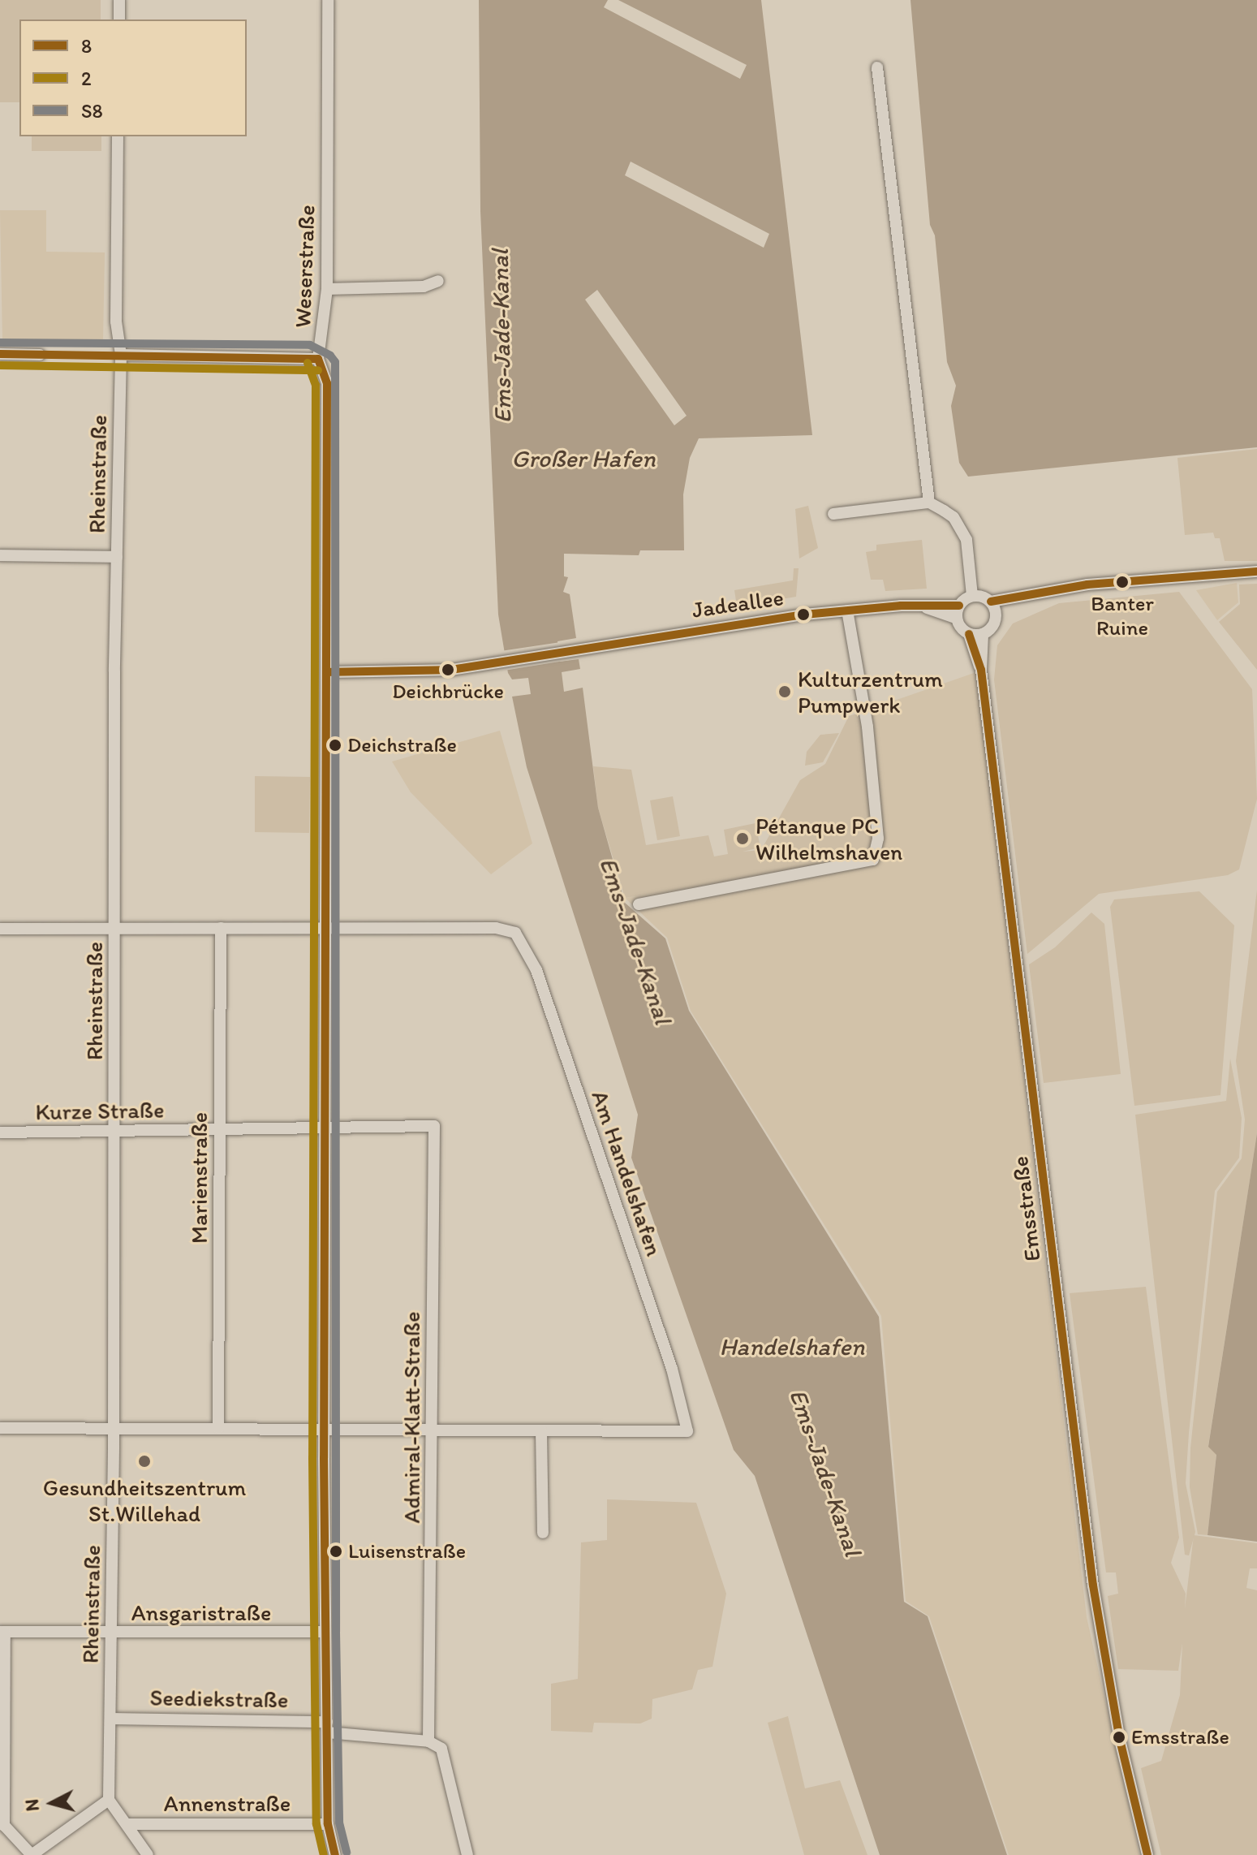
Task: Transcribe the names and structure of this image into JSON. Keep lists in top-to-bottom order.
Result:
{
  "streets": {
    "street": [
      "Weserstraße",
      "Rheinstraße",
      "Jadeallee",
      "Kurze Straße",
      "Am Handelshafen",
      "Marienstraße",
      "Emsstraße",
      "Admiral-Klatt-Straße",
      "Ansgaristraße",
      "Seediekstraße",
      "Annenstraße"
    ]
  },
  "crossings": [
    ["Weserstraße", "Jadeallee"],
    ["Weserstraße", "Kurze Straße"],
    ["Weserstraße", "Am Handelshafen"],
    ["Weserstraße", "Ansgaristraße"],
    ["Weserstraße", "Seediekstraße"],
    ["Weserstraße", "Annenstraße"],
    ["Rheinstraße", "Kurze Straße"],
    ["Rheinstraße", "Ansgaristraße"],
    ["Rheinstraße", "Seediekstraße"],
    ["Jadeallee", "Emsstraße"],
    ["Kurze Straße", "Marienstraße"],
    ["Kurze Straße", "Admiral-Klatt-Straße"],
    ["Admiral-Klatt-Straße", "Seediekstraße"]
  ],
  "water": ["Ems-Jade-Kanal", "Großer Hafen", "Handelshafen"],
  "places": [
    "Banter Ruine",
    "Deichbrücke",
    "Kulturzentrum Pumpwerk",
    "Deichstraße",
    "Pétanque PC Wilhelmshaven",
    "Gesundheitszentrum St.Willehad",
    "Luisenstraße",
    "Emsstraße"
  ],
  "lines": ["transit line S8", "transit line 8", "transit line 2"],
  "legend": ["8", "2", "S8"],
  "north": "left"
}
